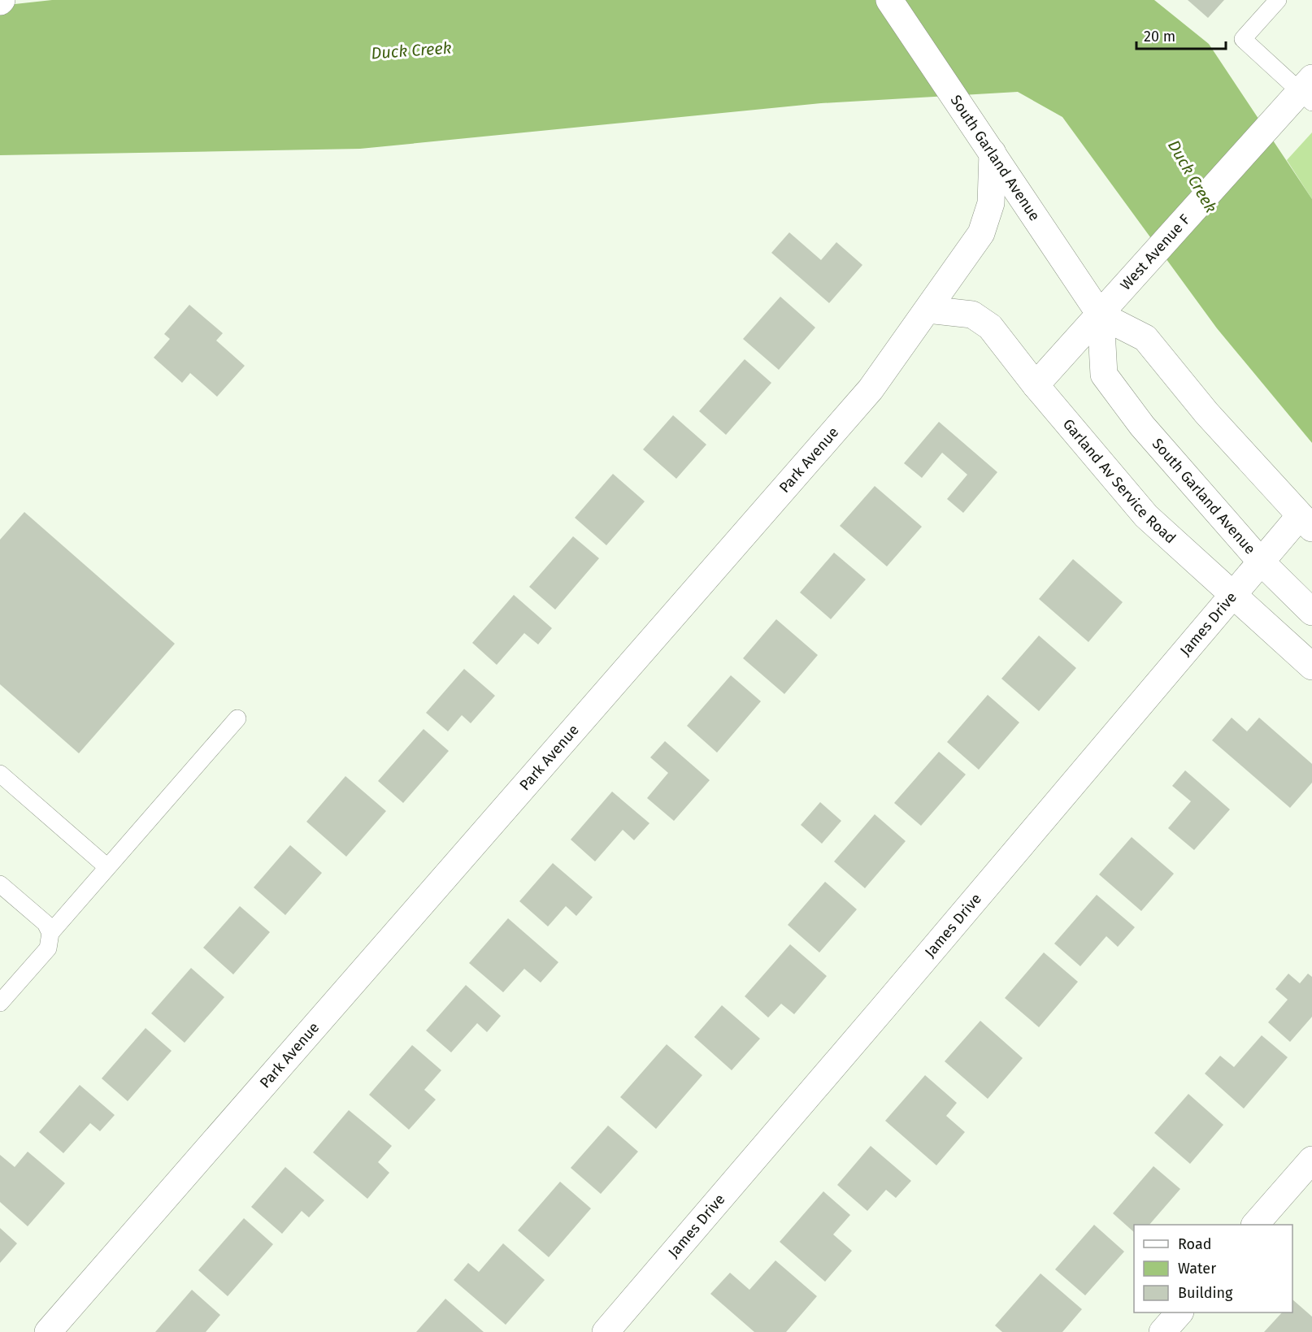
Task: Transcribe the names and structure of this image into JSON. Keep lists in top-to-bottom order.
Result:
{
  "streets": {
    "street": [
      "South Garland Avenue",
      "West Avenue F",
      "Park Avenue",
      "Garland Av Service Road",
      "James Drive"
    ]
  },
  "crossings": [
    ["South Garland Avenue", "West Avenue F"],
    ["South Garland Avenue", "Park Avenue"],
    ["South Garland Avenue", "James Drive"],
    ["West Avenue F", "Garland Av Service Road"],
    ["Park Avenue", "Garland Av Service Road"],
    ["Garland Av Service Road", "James Drive"]
  ],
  "water": ["Duck Creek"],
  "legend": ["Road", "Water", "Building"],
  "scale_bar": "20 m"
}
